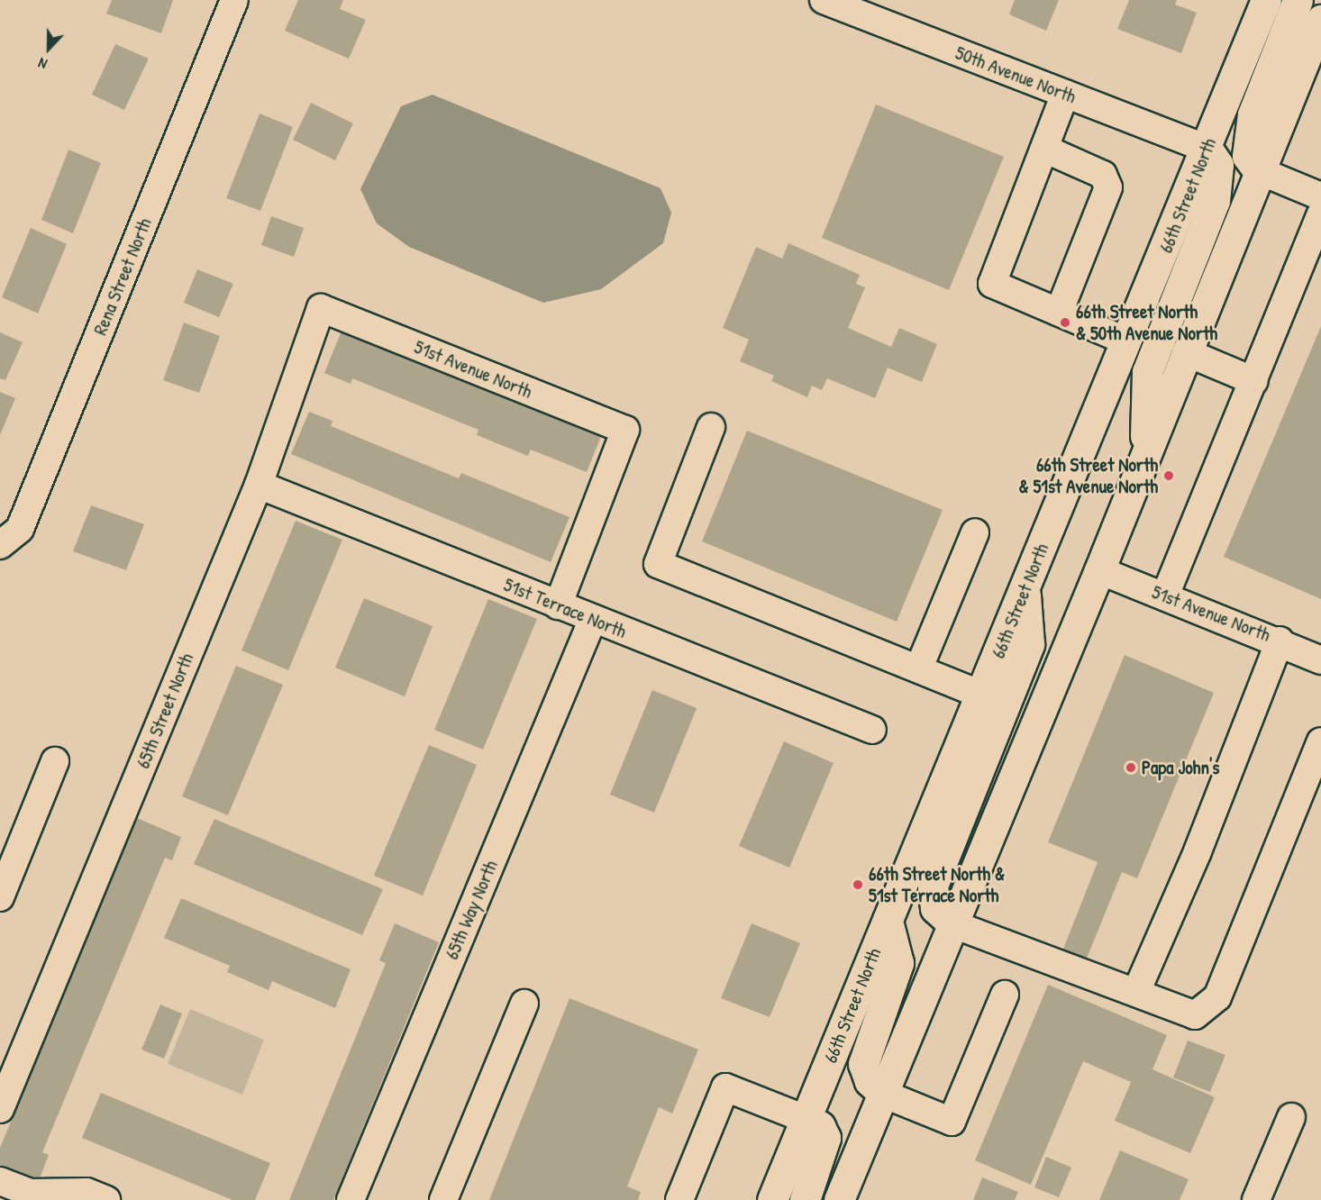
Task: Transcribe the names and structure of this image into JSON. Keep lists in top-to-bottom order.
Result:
{
  "streets": {
    "main road": ["66th Street North"],
    "street": [
      "50th Avenue North",
      "Rena Street North",
      "51st Avenue North",
      "51st Terrace North",
      "65th Street North",
      "65th Way North"
    ]
  },
  "crossings": [
    ["50th Avenue North", "66th Street North"],
    ["51st Avenue North", "51st Terrace North"],
    ["51st Avenue North", "65th Street North"],
    ["51st Terrace North", "65th Street North"],
    ["51st Terrace North", "65th Way North"]
  ],
  "places": [
    "66th Street North & 50th Avenue North",
    "66th Street North & 51st Avenue North",
    "Papa John's",
    "66th Street North & 51st Terrace North"
  ],
  "north": "bottom"
}
